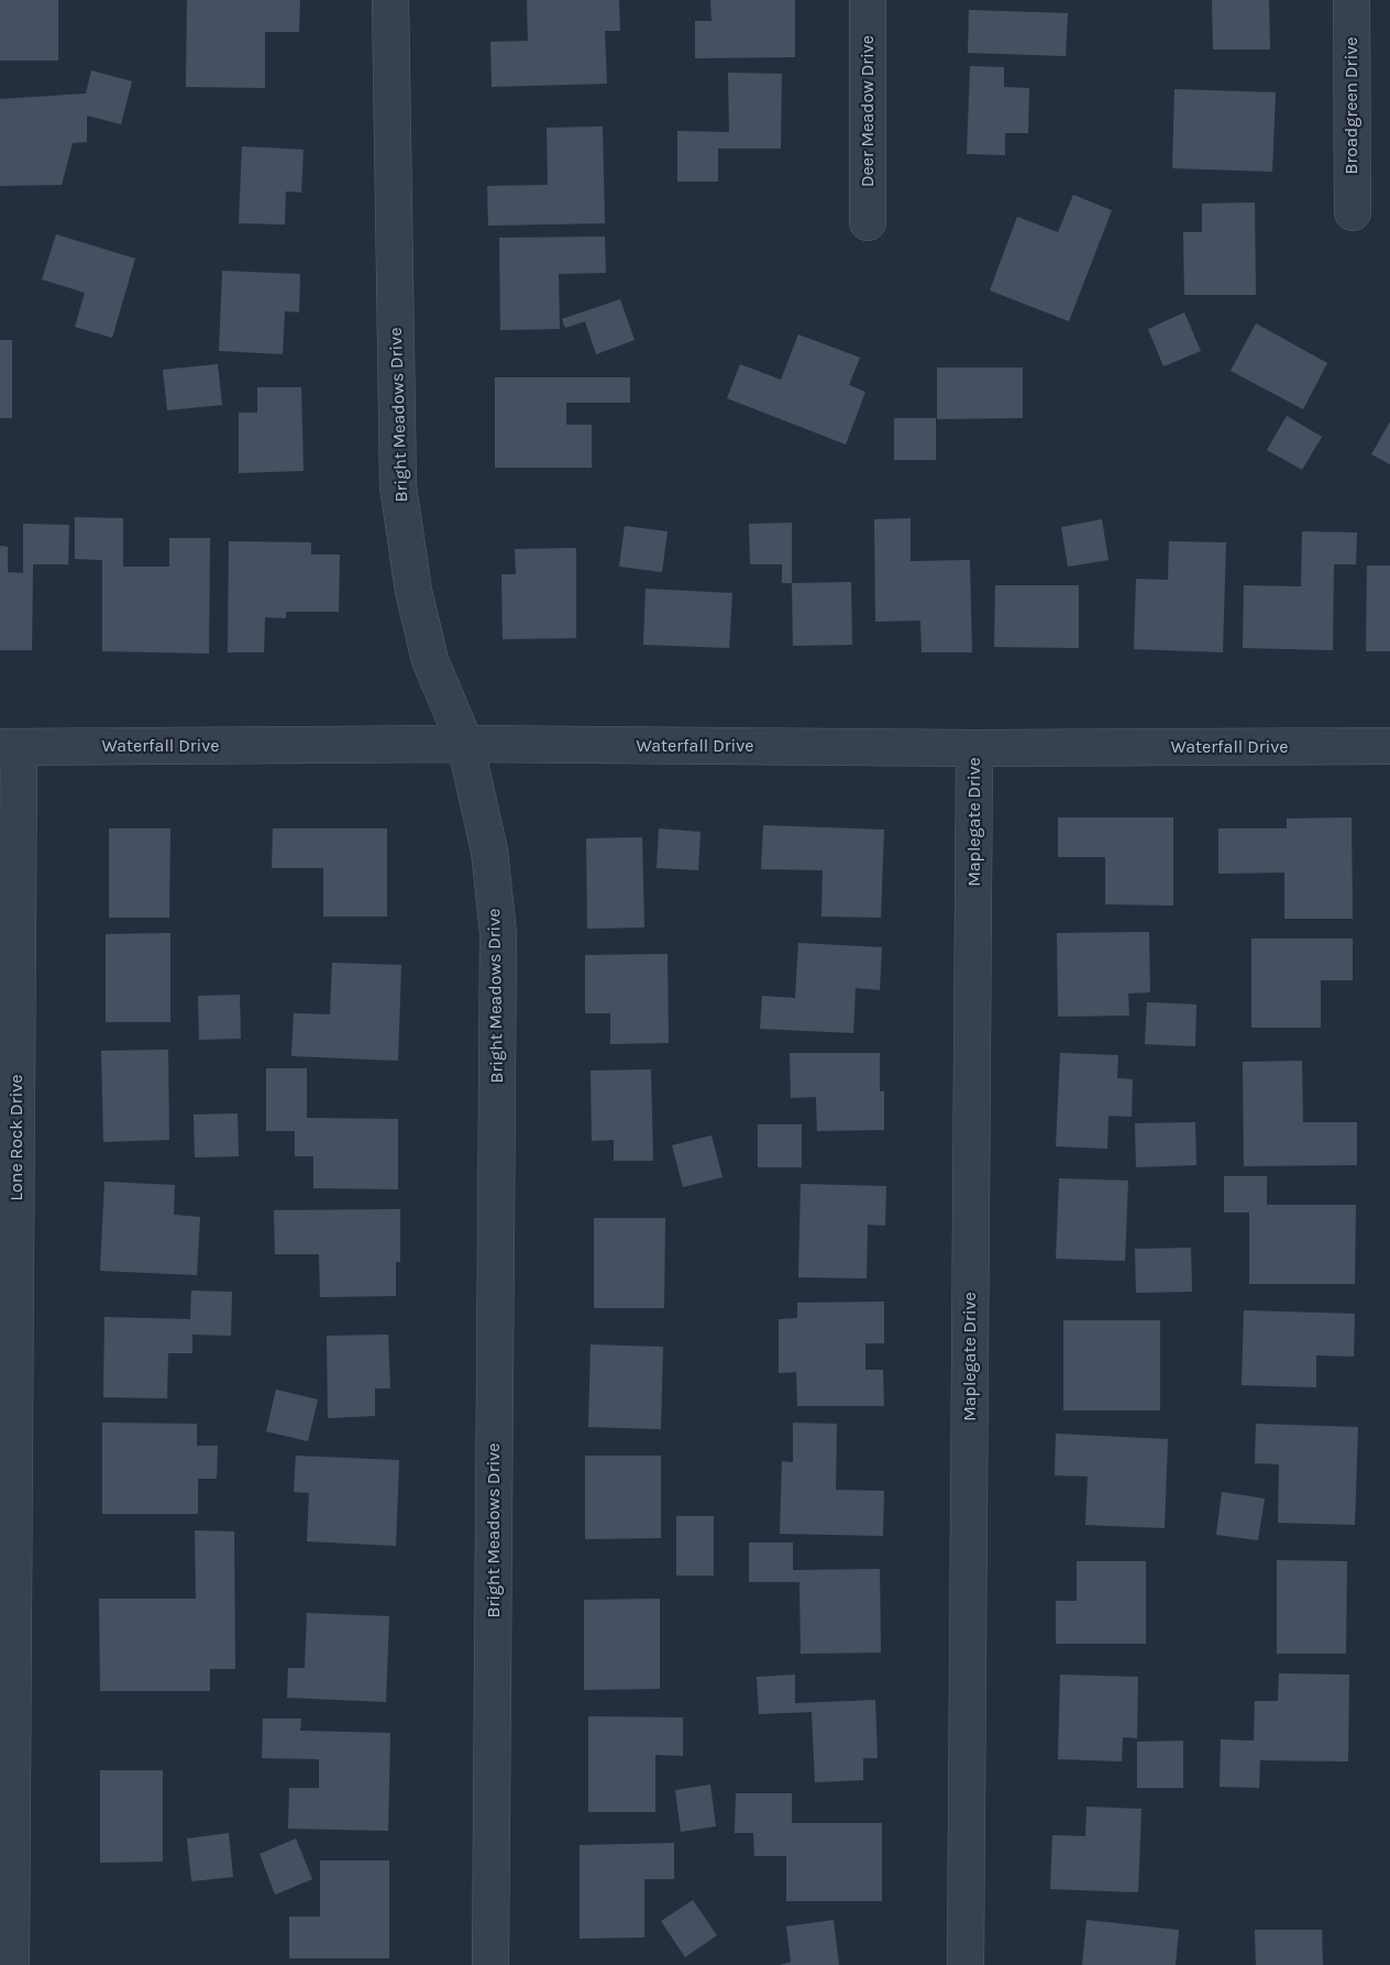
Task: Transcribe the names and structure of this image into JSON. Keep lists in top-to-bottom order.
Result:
{
  "streets": {
    "street": [
      "Broadgreen Drive",
      "Deer Meadow Drive",
      "Bright Meadows Drive",
      "Waterfall Drive",
      "Maplegate Drive",
      "Lone Rock Drive"
    ]
  },
  "crossings": [
    ["Bright Meadows Drive", "Waterfall Drive"],
    ["Waterfall Drive", "Maplegate Drive"],
    ["Waterfall Drive", "Lone Rock Drive"]
  ]
}
